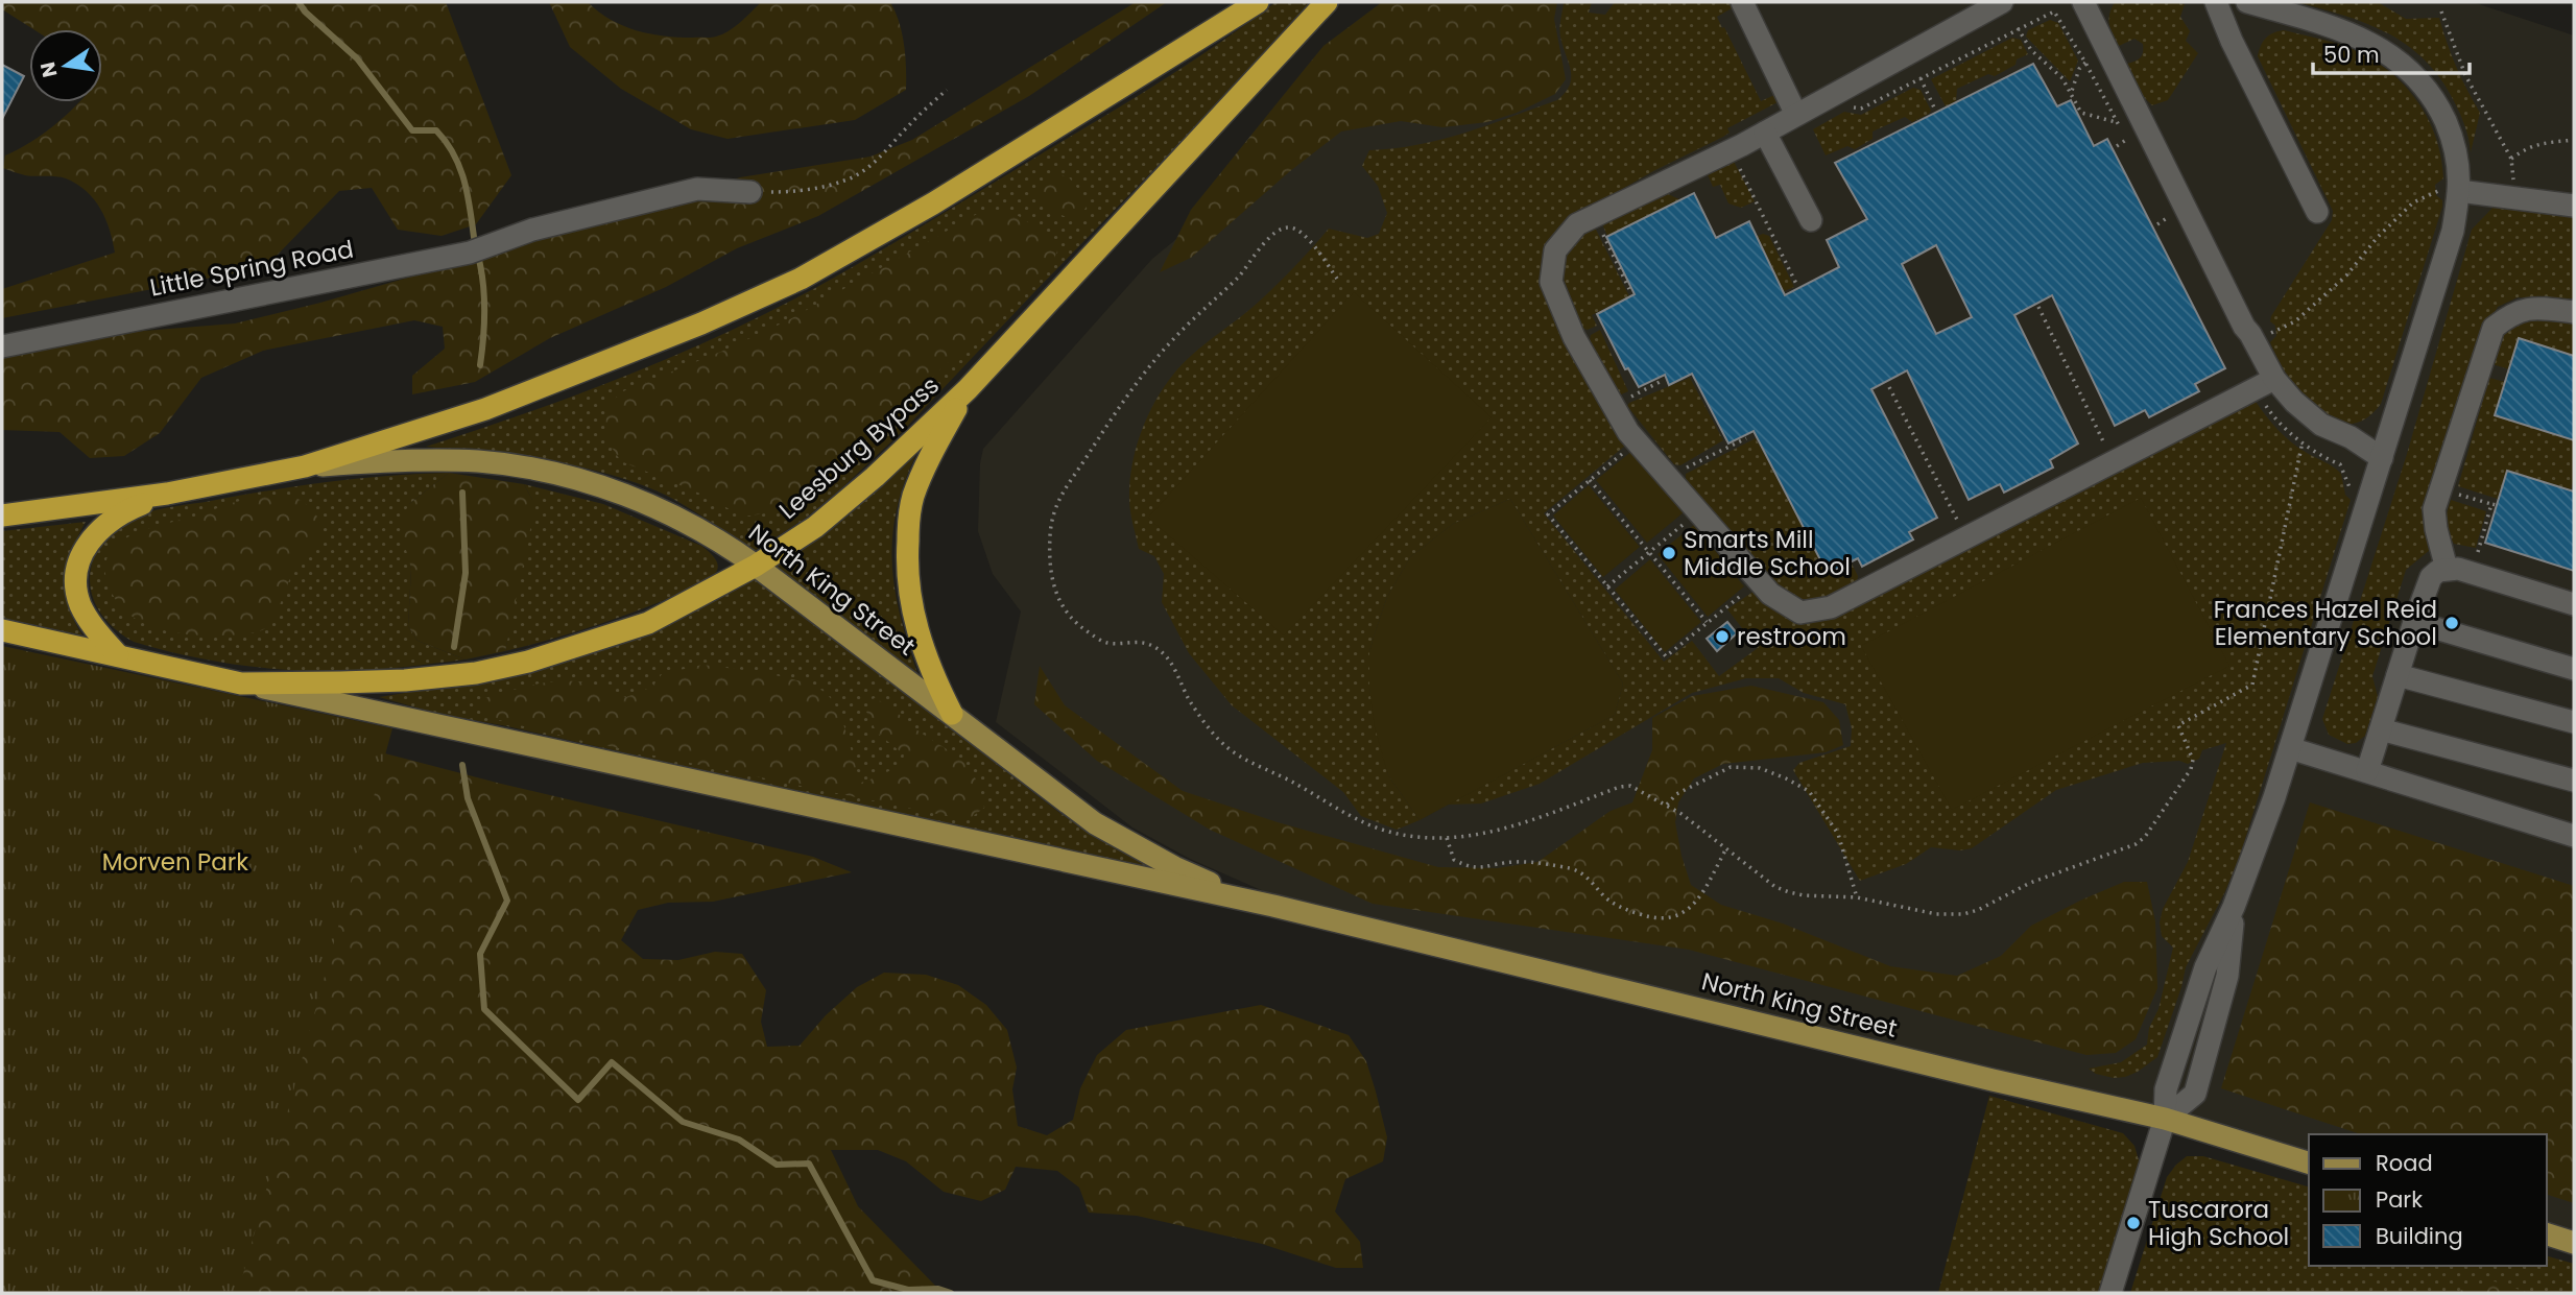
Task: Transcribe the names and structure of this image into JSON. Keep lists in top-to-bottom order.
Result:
{
  "streets": {
    "highway": ["Leesburg Bypass"],
    "main road": ["North King Street"],
    "street": ["Little Spring Road"]
  },
  "crossings": [
    ["Leesburg Bypass", "North King Street"]
  ],
  "parks": ["Morven Park"],
  "places": [
    "Smarts Mill Middle School",
    "Frances Hazel Reid Elementary School",
    "restroom",
    "Tuscarora High School"
  ],
  "legend": ["Road", "Park", "Building"],
  "scale_bar": "50 m",
  "north": "left"
}
